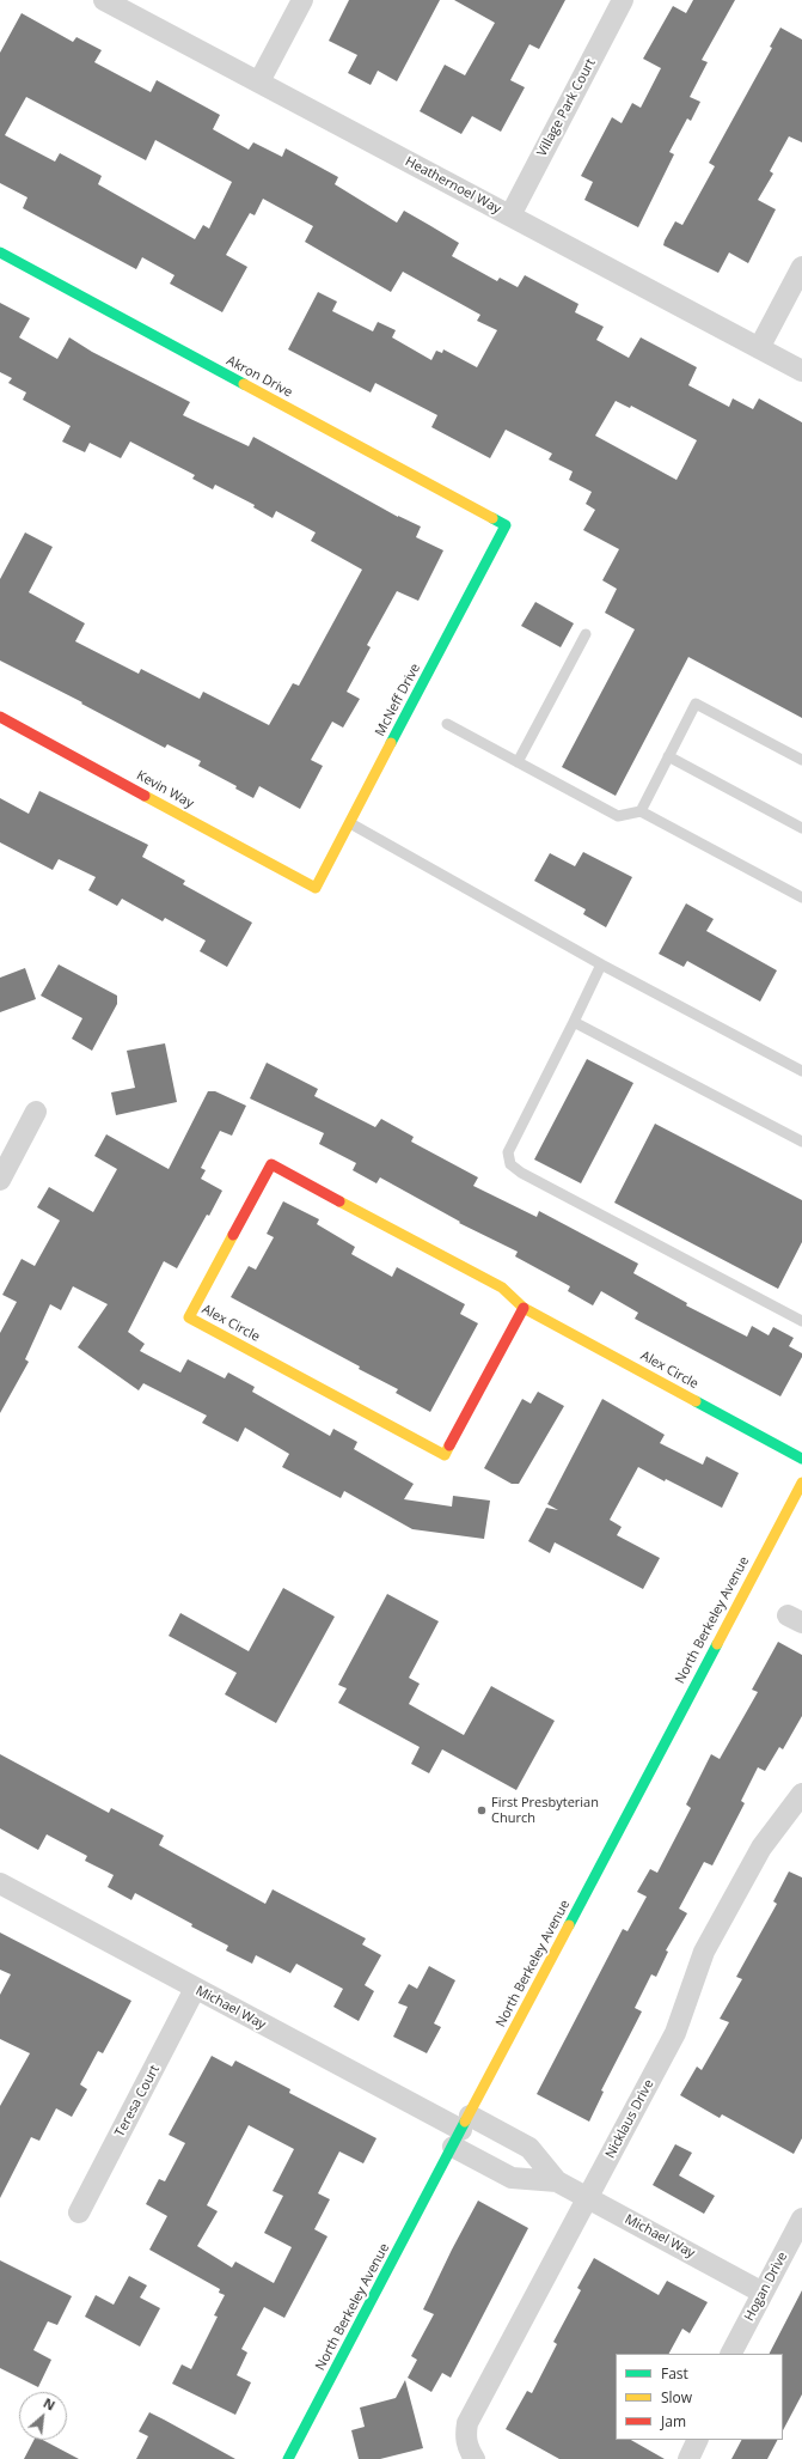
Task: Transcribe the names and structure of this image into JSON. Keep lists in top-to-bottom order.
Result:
{
  "streets": {
    "street": [
      "Village Park Court",
      "Heathernoel Way",
      "Akron Drive",
      "McNeff Drive",
      "Kevin Way",
      "Alex Circle",
      "North Berkeley Avenue",
      "Michael Way",
      "Teresa Court",
      "Nicklaus Drive",
      "Hogan Drive"
    ]
  },
  "crossings": [
    ["Village Park Court", "Heathernoel Way"],
    ["Akron Drive", "McNeff Drive"],
    ["McNeff Drive", "Kevin Way"],
    ["North Berkeley Avenue", "Michael Way"],
    ["Michael Way", "Teresa Court"],
    ["Michael Way", "Nicklaus Drive"],
    ["Michael Way", "Hogan Drive"]
  ],
  "places": ["First Presbyterian Church"],
  "legend": ["Fast", "Slow", "Jam"],
  "north": "top right"
}
